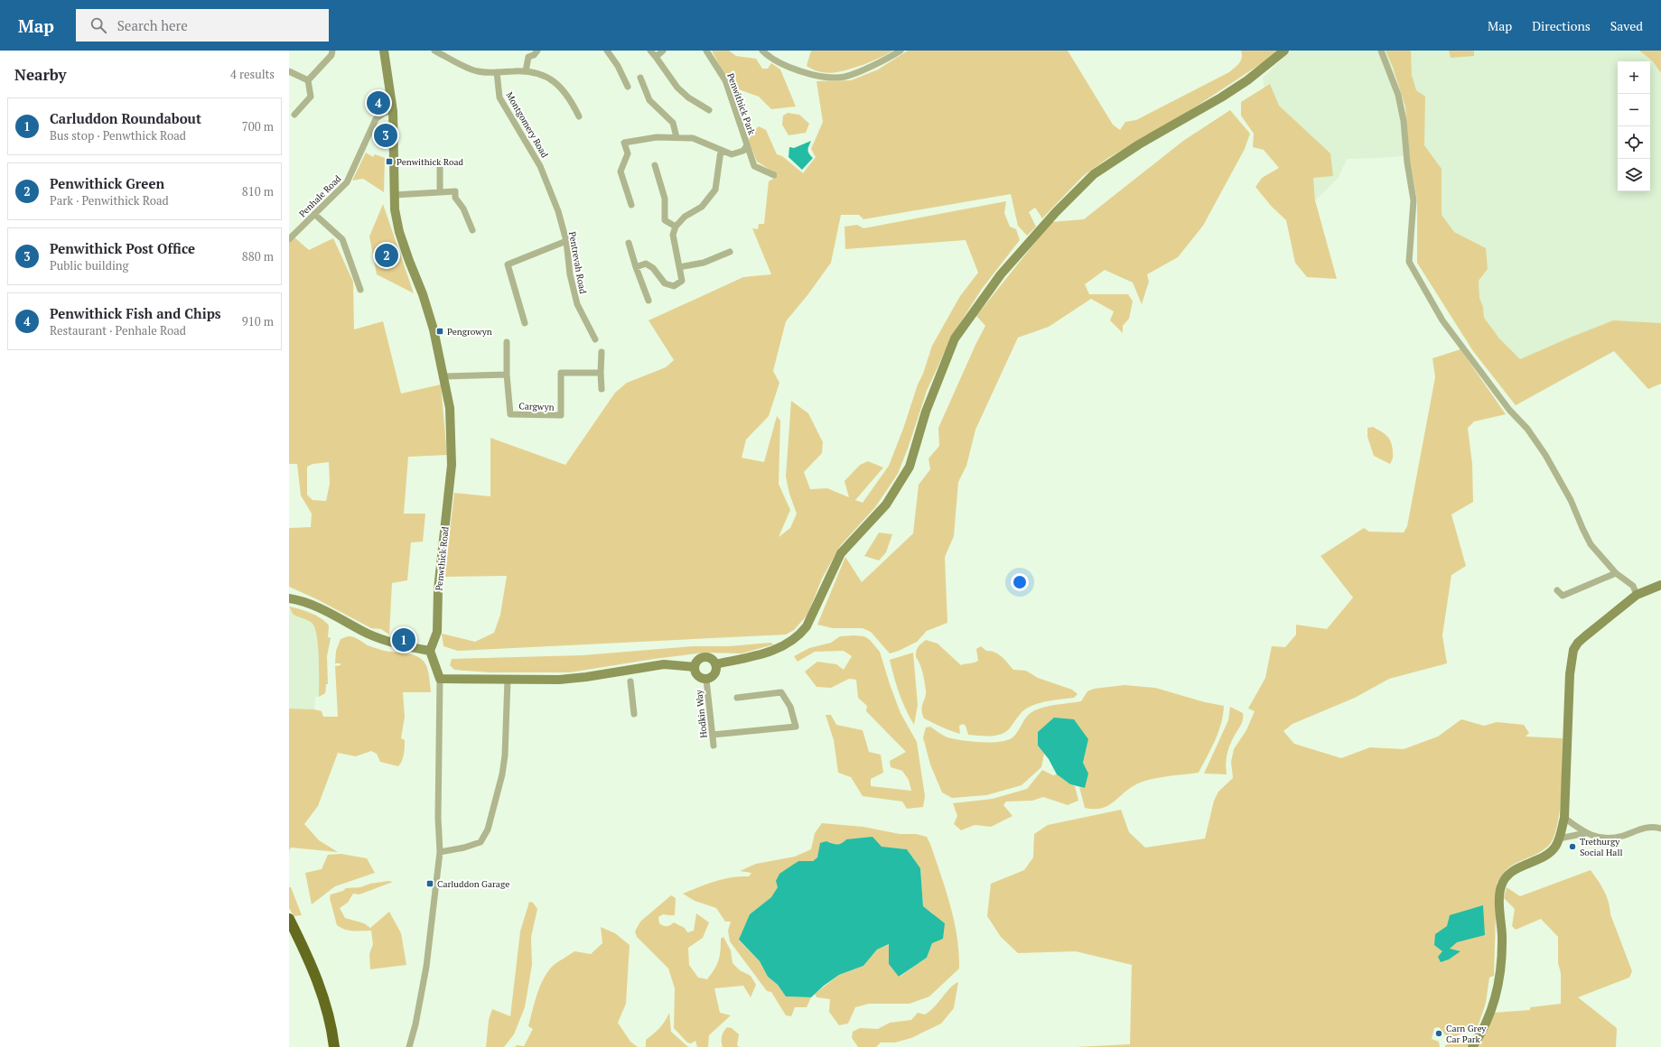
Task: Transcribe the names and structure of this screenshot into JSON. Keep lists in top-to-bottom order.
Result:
{
  "streets": {
    "street": [
      "Penwithick Park",
      "Montgomery Road",
      "Penhale Road",
      "Pentrevah Road",
      "Cargwyn",
      "Penwthick Road",
      "Hodkin Way"
    ]
  },
  "crossings": [
    ["Montgomery Road", "Pentrevah Road"]
  ],
  "places": {
    "transit": ["Penwithick Road", "Pengrowyn", "Carluddon Garage"],
    "other": ["Trethurgy Social Hall", "Carn Grey Car Park"]
  },
  "page": {
    "header": "Map",
    "search": "Search here",
    "nav": ["Map", "Directions", "Saved"],
    "heading": ["Nearby", "4 results"],
    "map_buttons": ["+", "−"],
    "pins": [
      "4",
      "3",
      "2",
      "1"
    ],
    "list": [
      {
        "mark": "1",
        "name": "Carluddon Roundabout",
        "note": "Bus stop · Penwthick Road",
        "value": "700 m"
      },
      {
        "mark": "2",
        "name": "Penwithick Green",
        "note": "Park · Penwithick Road",
        "value": "810 m"
      },
      {
        "mark": "3",
        "name": "Penwithick Post Office",
        "note": "Public building",
        "value": "880 m"
      },
      {
        "mark": "4",
        "name": "Penwithick Fish and Chips",
        "note": "Restaurant · Penhale Road",
        "value": "910 m"
      }
    ]
  }
}
